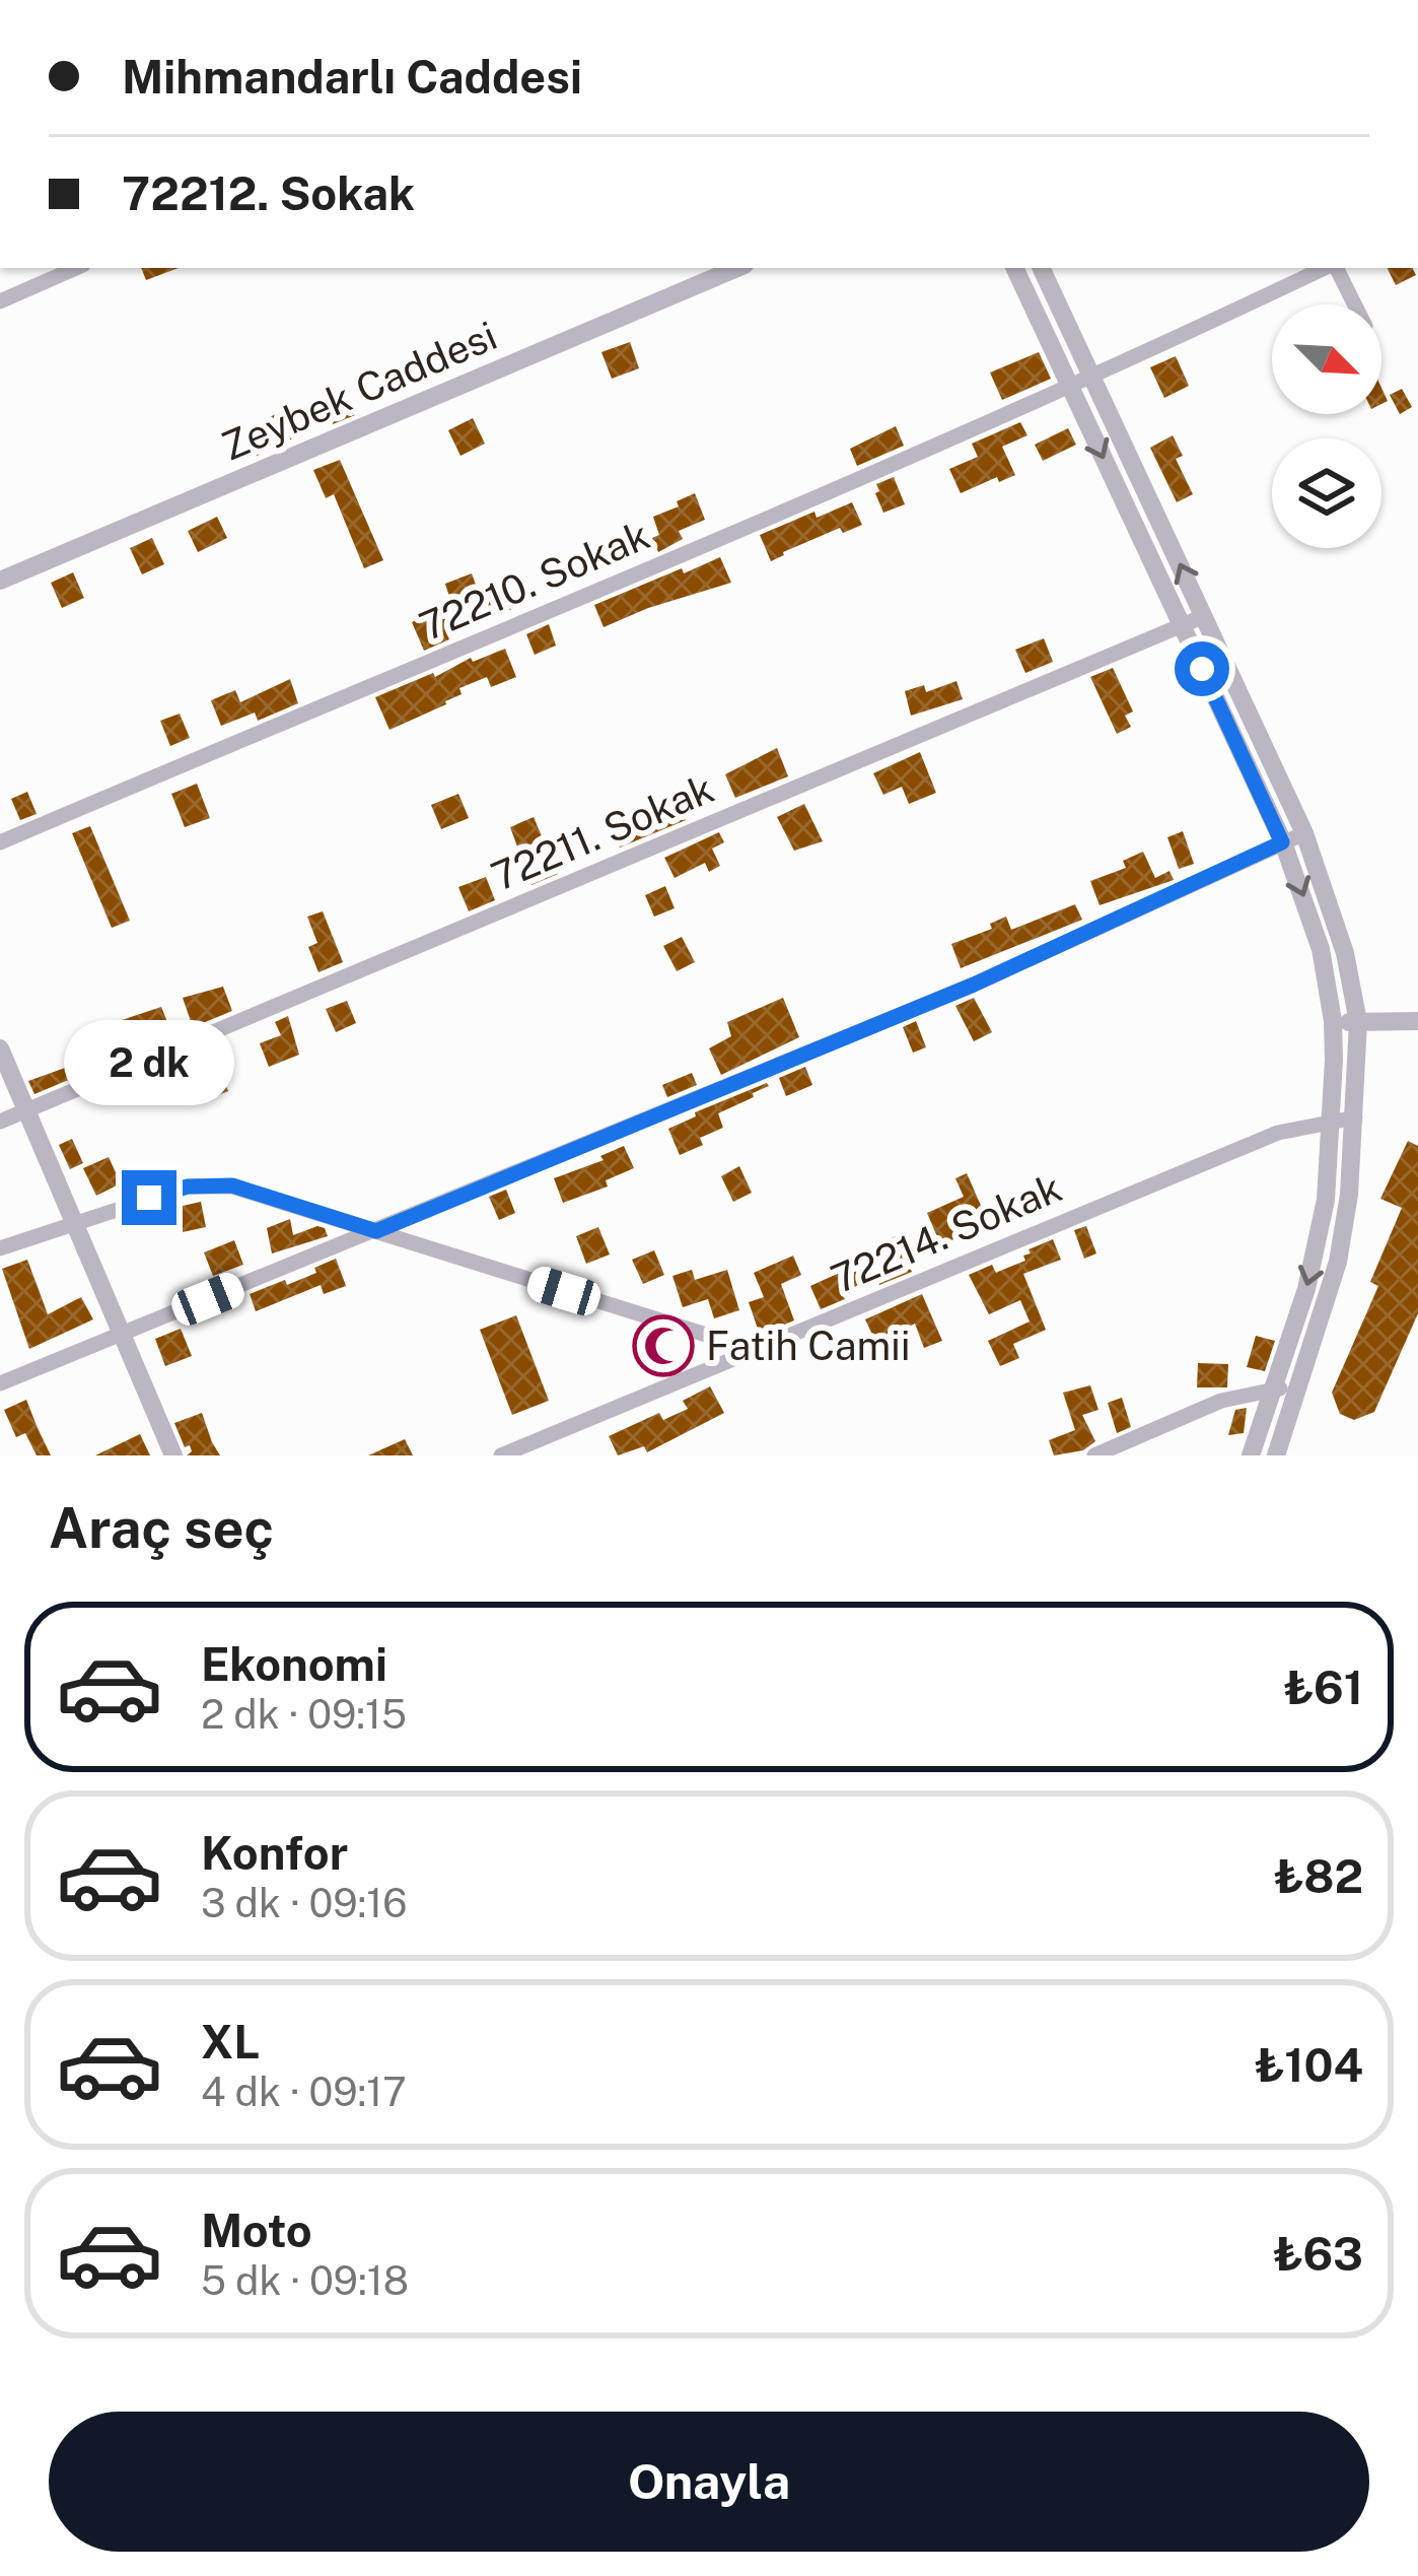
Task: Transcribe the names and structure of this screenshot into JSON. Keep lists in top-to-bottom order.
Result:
{
  "streets": {
    "street": [
      "Zeybek Caddesi",
      "72210. Sokak",
      "72211. Sokak",
      "72214. Sokak"
    ]
  },
  "places": {
    "mosque": ["Fatih Camii"]
  },
  "north": "bottom right",
  "page": {
    "banner": ["Mihmandarlı Caddesi", "72212. Sokak"],
    "bubble": "2 dk",
    "heading": "Araç seç",
    "list": [
      {
        "name": "Ekonomi",
        "note": "2 dk · 09:15",
        "value": "₺61"
      },
      {
        "name": "Konfor",
        "note": "3 dk · 09:16",
        "value": "₺82"
      },
      {
        "name": "XL",
        "note": "4 dk · 09:17",
        "value": "₺104"
      },
      {
        "name": "Moto",
        "note": "5 dk · 09:18",
        "value": "₺63"
      }
    ],
    "buttons": "Onayla"
  }
}
